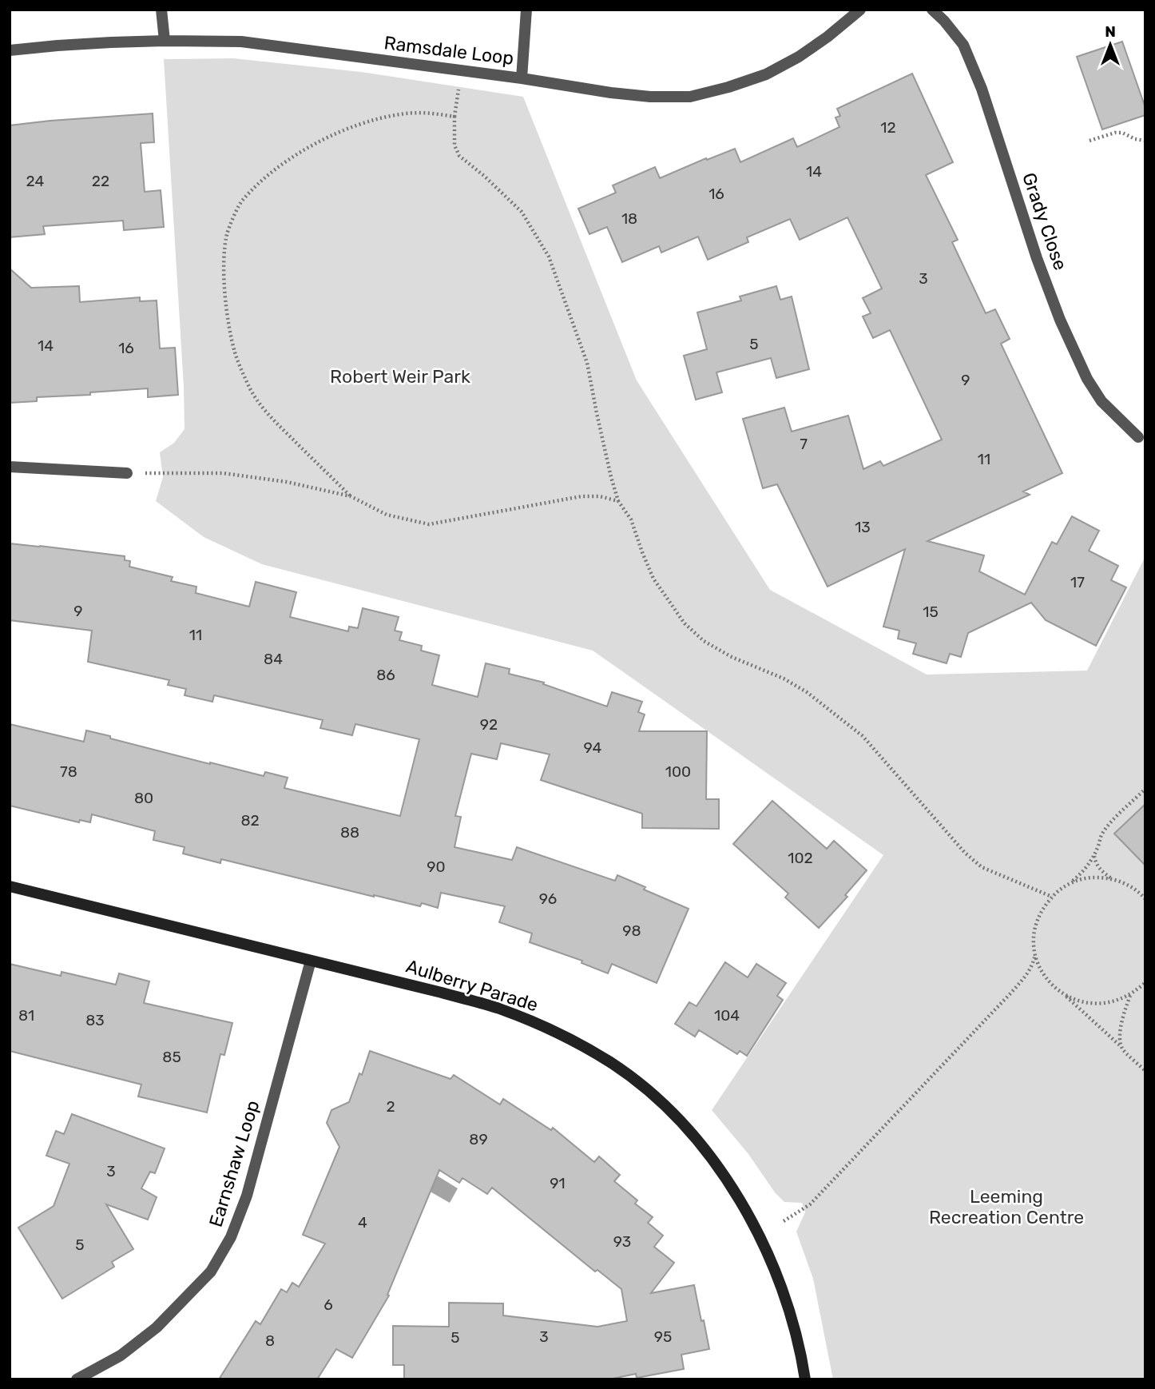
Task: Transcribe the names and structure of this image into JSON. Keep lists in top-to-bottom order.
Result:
{
  "streets": {
    "main road": ["Aulberry Parade"],
    "street": ["Ramsdale Loop", "Grady Close", "Earnshaw Loop"]
  },
  "crossings": [
    ["Aulberry Parade", "Earnshaw Loop"]
  ],
  "parks": ["Robert Weir Park", "Leeming Recreation Centre"],
  "house_numbers": [
    "12",
    "14",
    "24",
    "22",
    "16",
    "18",
    "3",
    "5",
    "14",
    "16",
    "9",
    "7",
    "11",
    "13",
    "17",
    "9",
    "15",
    "11",
    "84",
    "86",
    "92",
    "94",
    "78",
    "100",
    "80",
    "82",
    "88",
    "102",
    "90",
    "96",
    "98",
    "81",
    "104",
    "83",
    "85",
    "2",
    "89",
    "3",
    "91",
    "4",
    "93",
    "5",
    "6",
    "3",
    "95",
    "5",
    "8"
  ],
  "north": "top"
}
